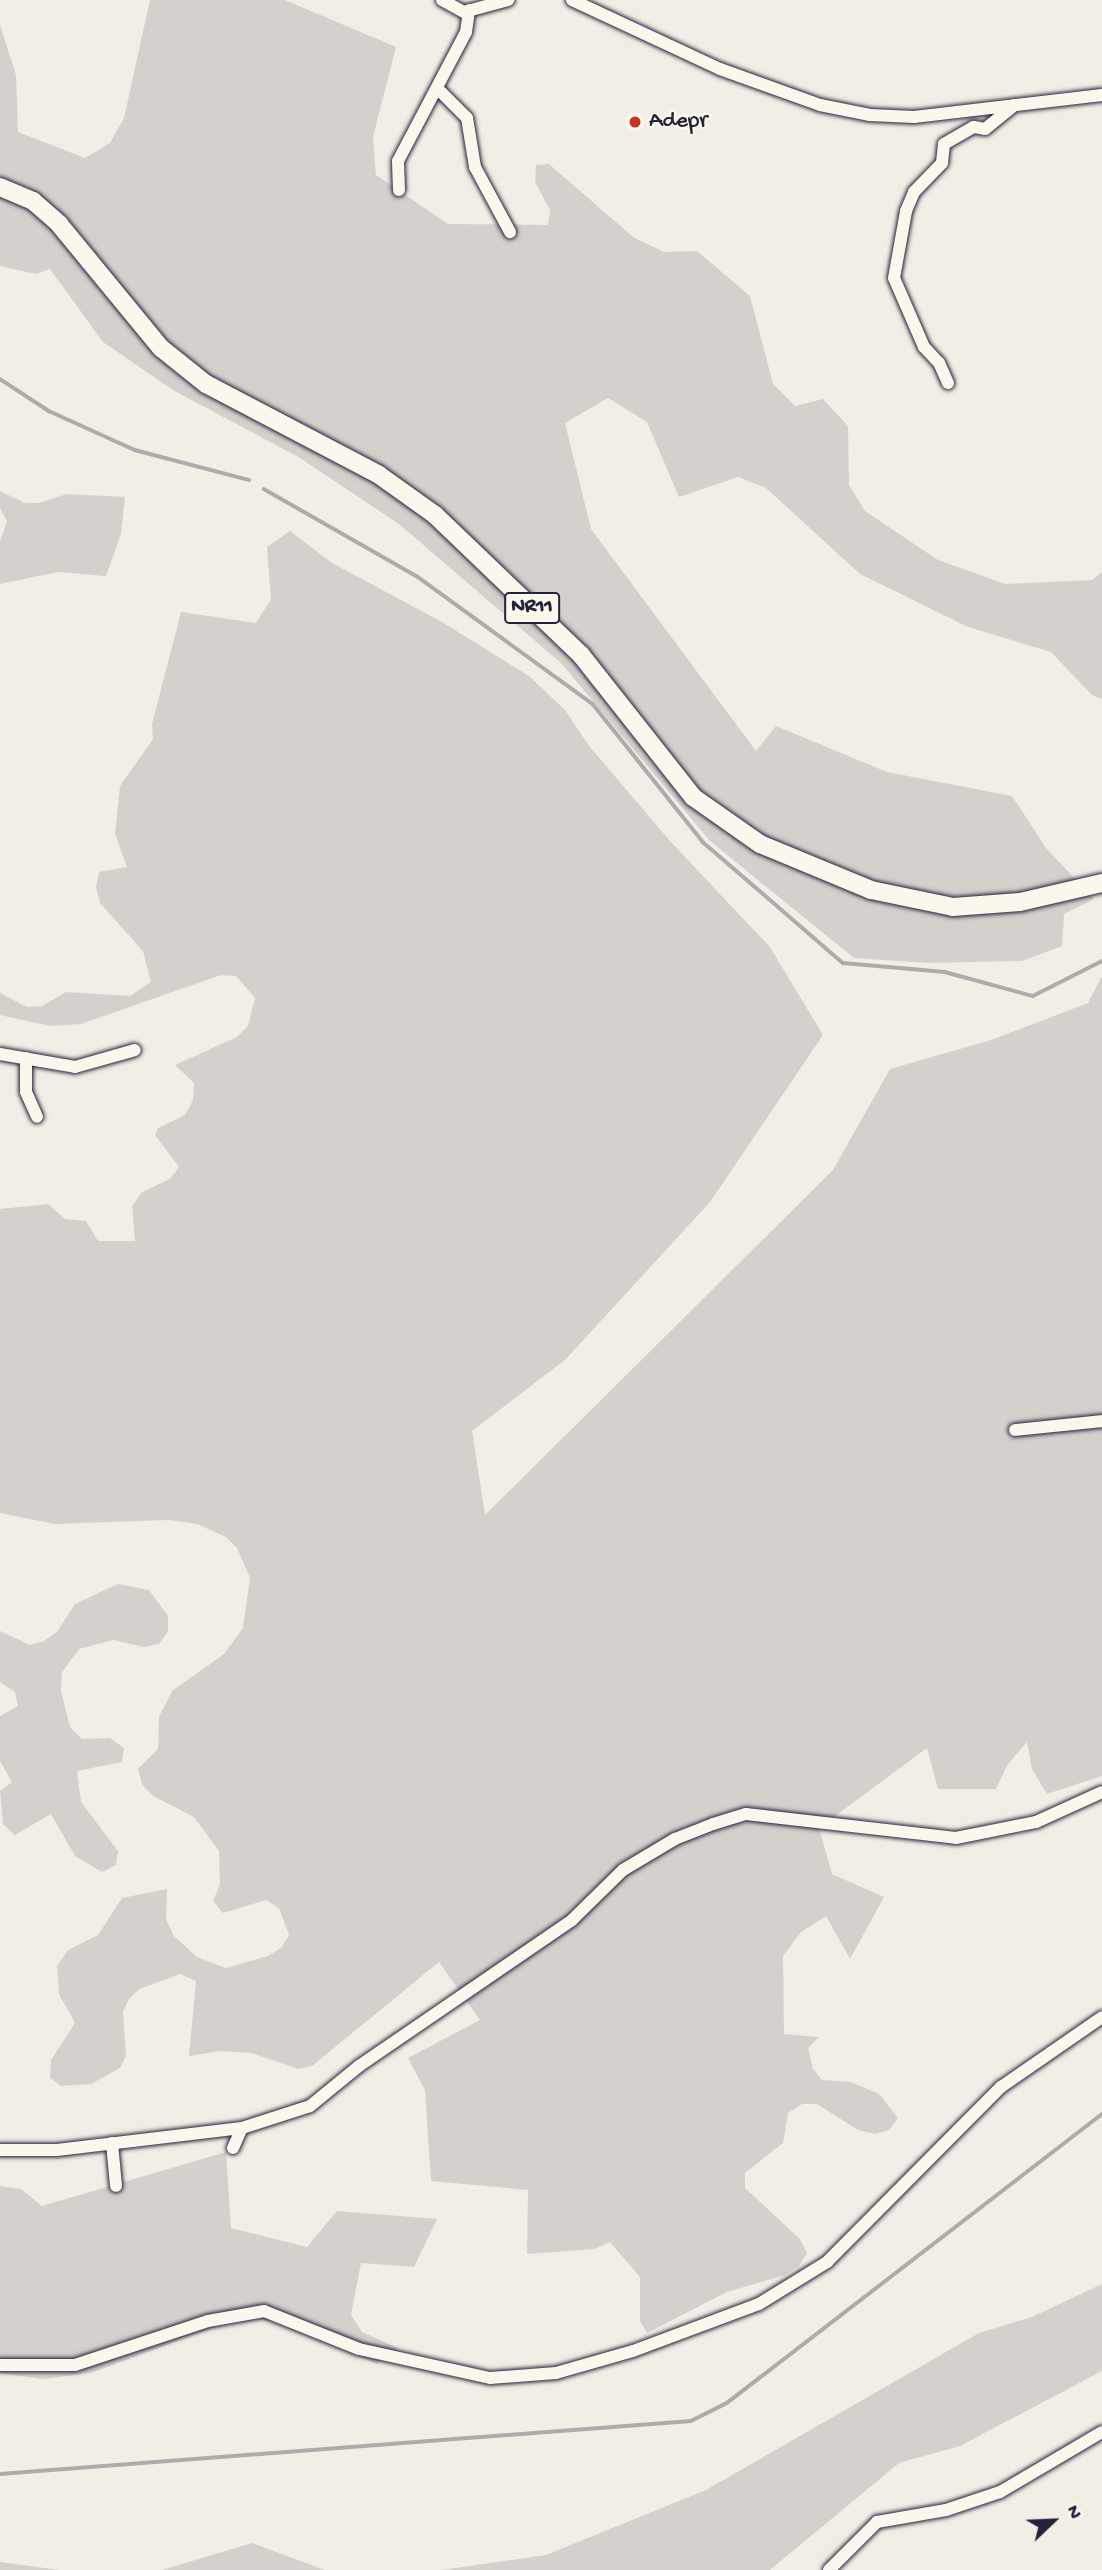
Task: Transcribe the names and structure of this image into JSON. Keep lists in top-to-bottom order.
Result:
{
  "streets": {
    "highway": ["NR11"]
  },
  "places": ["Adepr"],
  "north": "top right"
}
